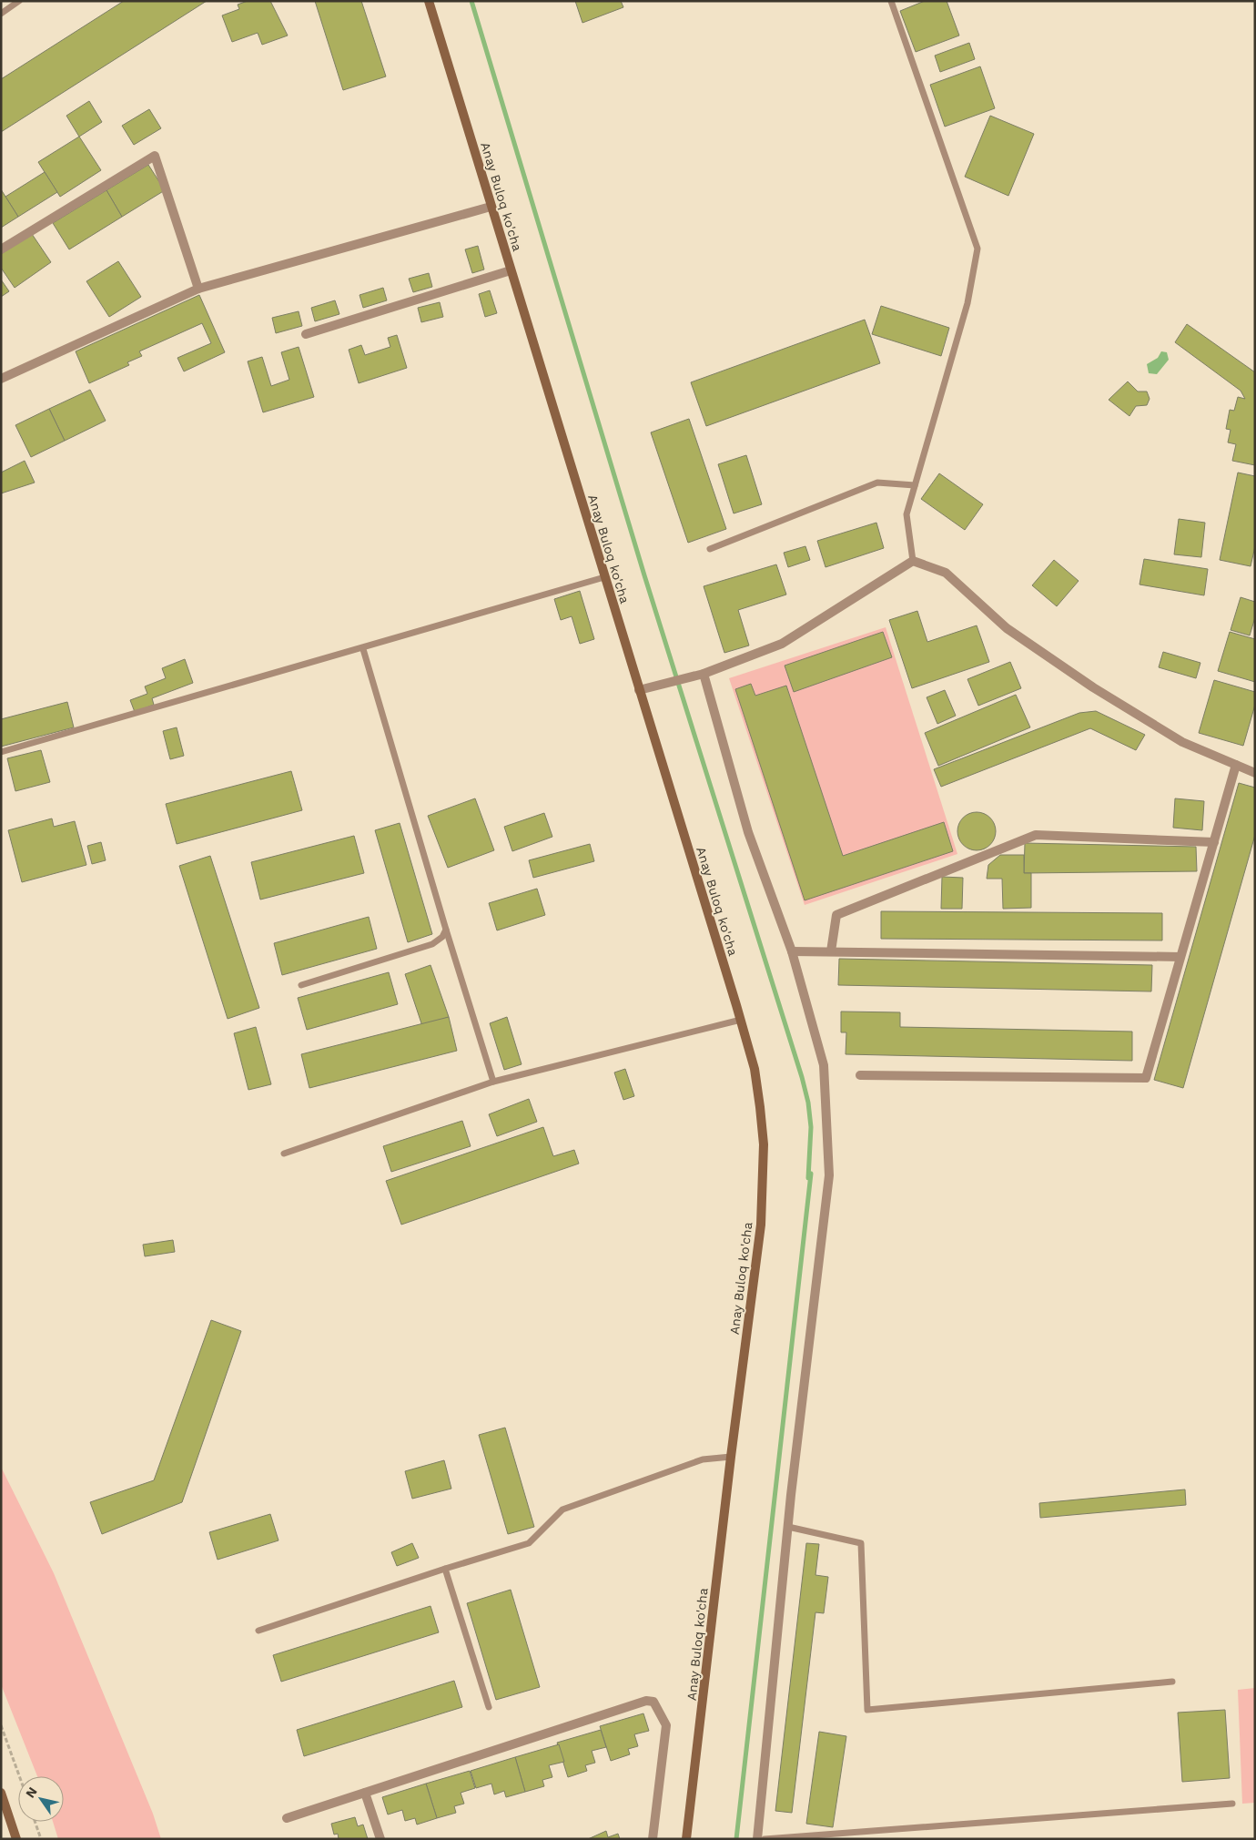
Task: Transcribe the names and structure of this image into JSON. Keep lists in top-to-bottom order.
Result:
{
  "streets": {
    "main road": ["Anay Buloq ko'cha"]
  },
  "north": "top left"
}
